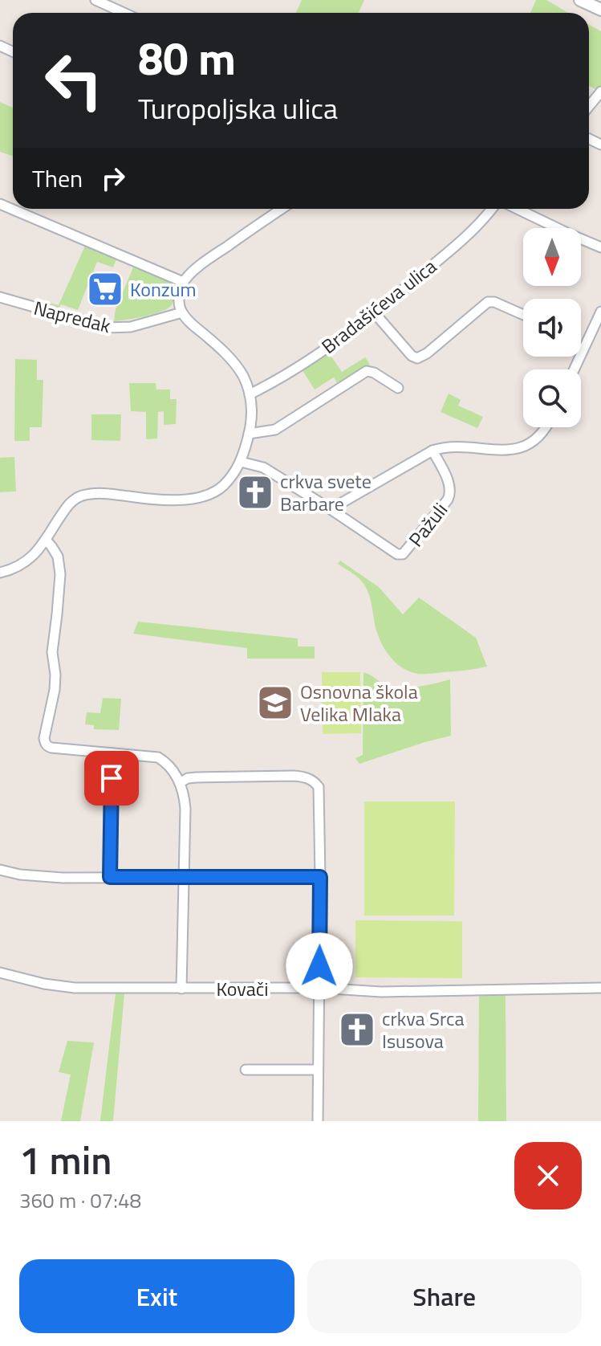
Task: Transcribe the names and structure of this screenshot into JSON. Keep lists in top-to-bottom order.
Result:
{
  "streets": {
    "street": [
      "Bradašićeva ulica",
      "Napredak",
      "Pažuli",
      "Kovači"
    ]
  },
  "places": {
    "supermarket": ["Konzum"],
    "church": ["crkva svete Barbare", "crkva Srca Isusova"],
    "school or university": ["Osnovna škola Velika Mlaka"]
  },
  "north": "bottom",
  "page": {
    "turn": ["80 m", "Turopoljska ulica"],
    "then": "Then",
    "heading": ["1 min", "360 m · 07:48"],
    "buttons": ["Exit", "Share"]
  }
}
